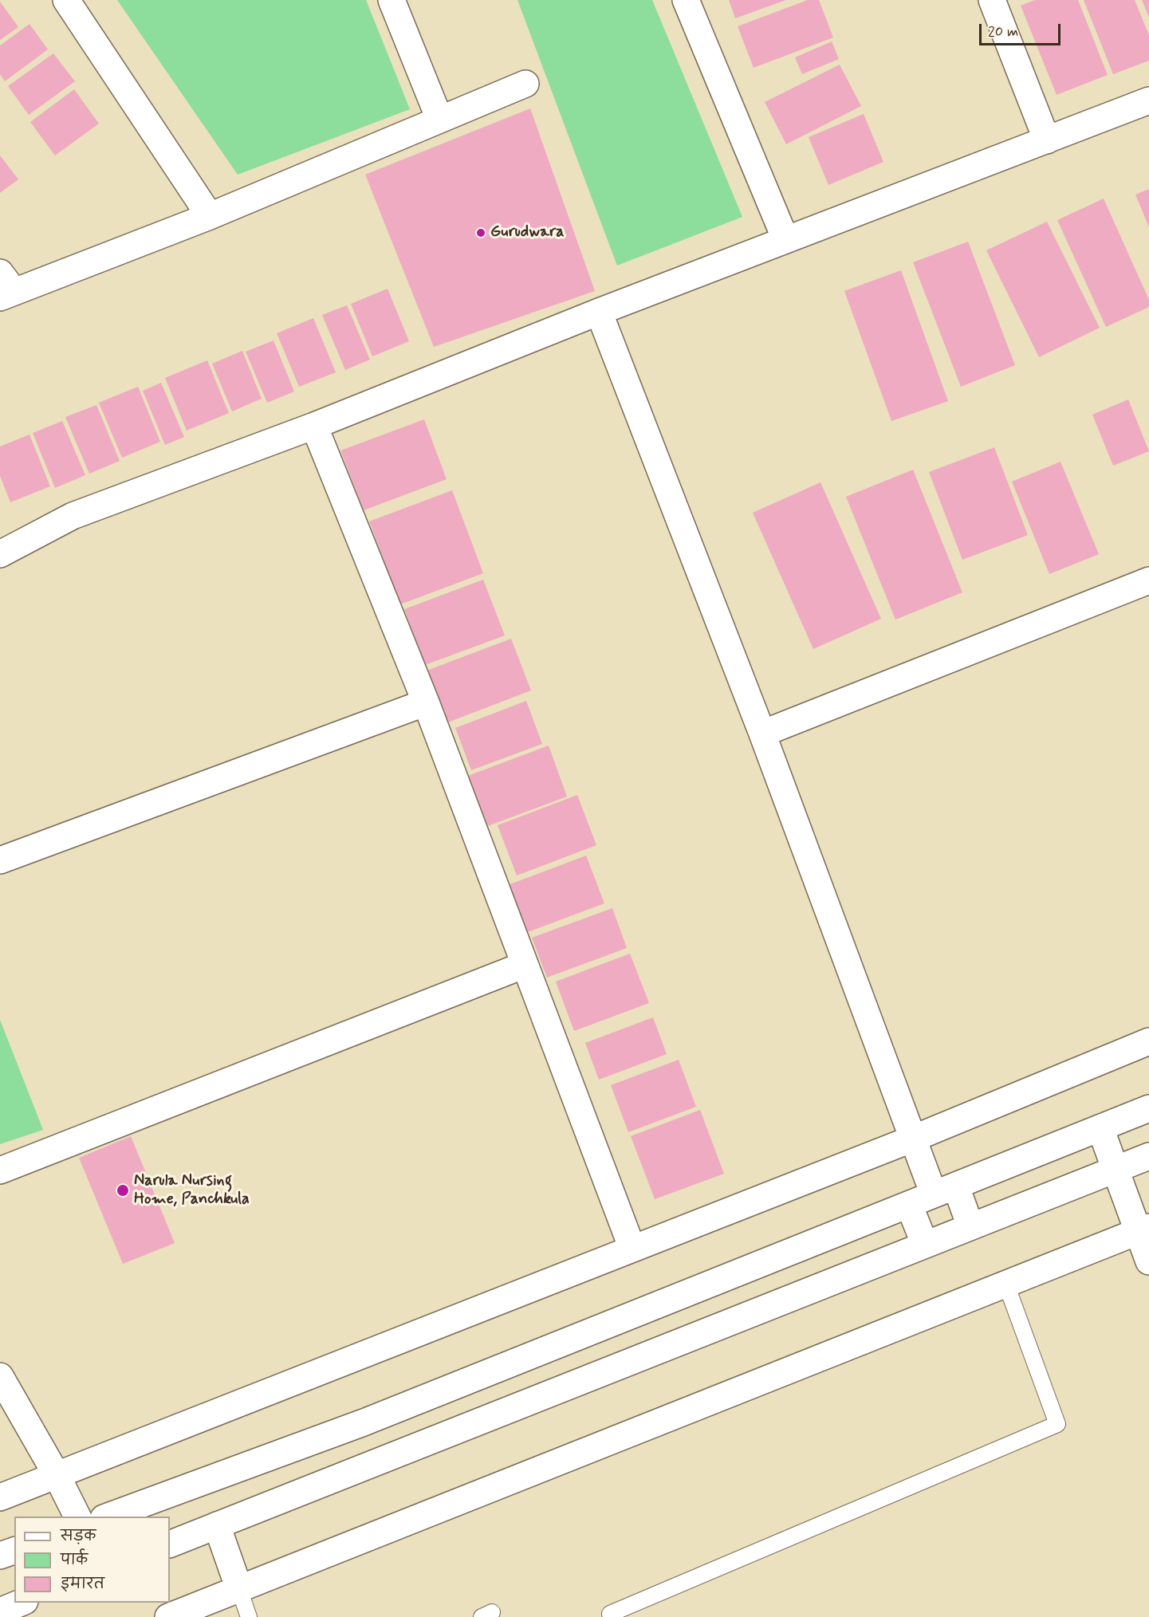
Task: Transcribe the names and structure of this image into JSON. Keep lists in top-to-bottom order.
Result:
{
  "places": ["Gurudwara", "Narula Nursing Home, Panchkula"],
  "legend": ["सड़क", "पार्क", "इमारत"],
  "scale_bar": "20 m"
}
